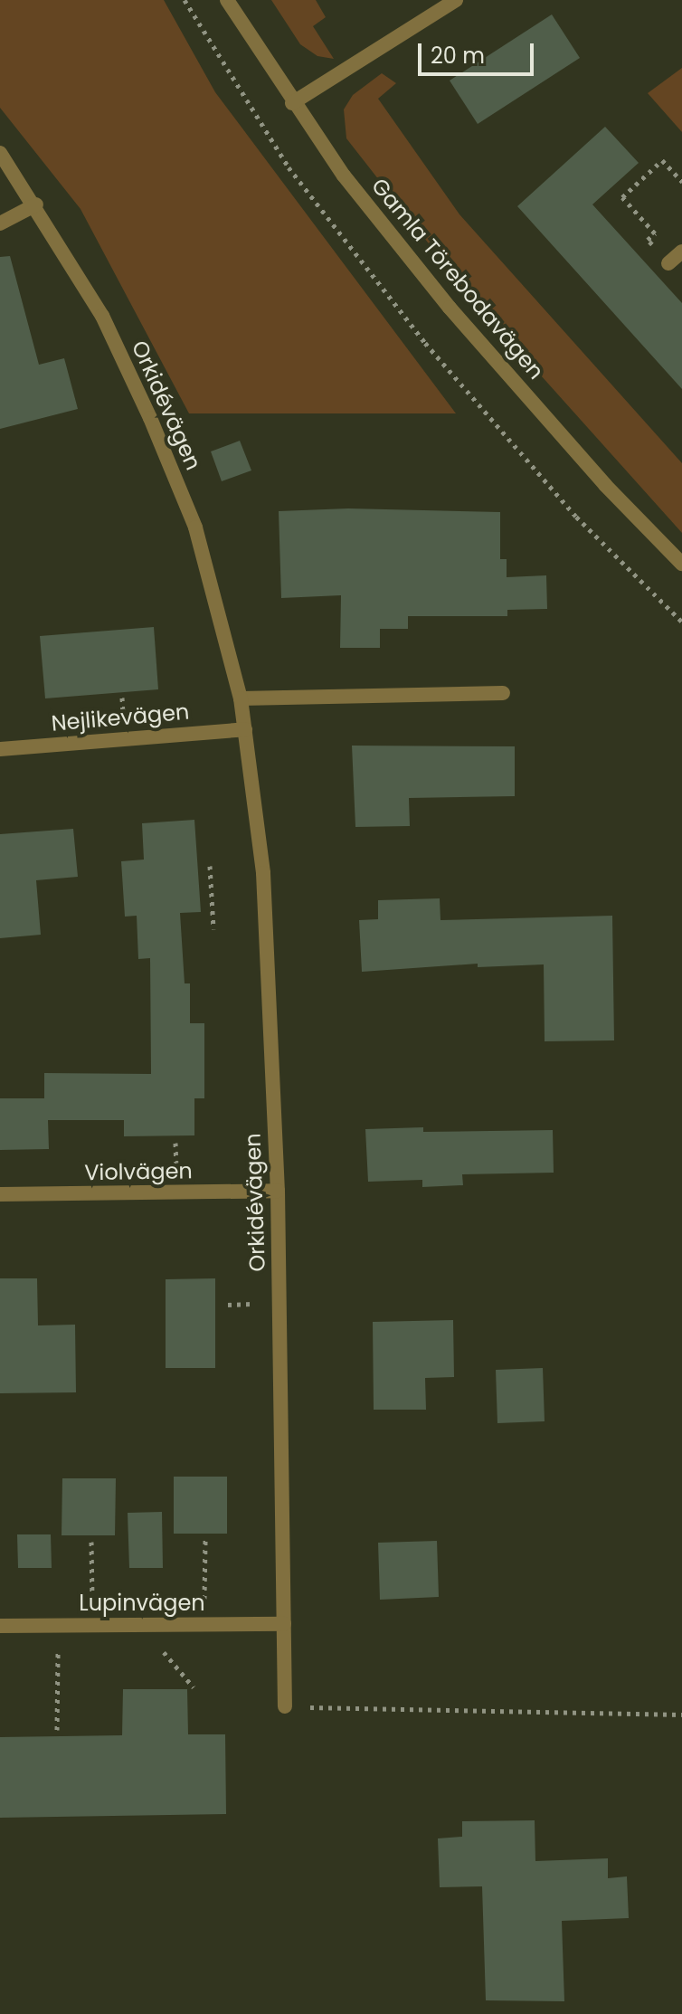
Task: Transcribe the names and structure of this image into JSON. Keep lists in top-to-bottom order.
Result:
{
  "streets": {
    "street": [
      "Gamla Törebodavägen",
      "Orkidévägen",
      "Nejlikevägen",
      "Violvägen",
      "Lupinvägen"
    ]
  },
  "crossings": [
    ["Orkidévägen", "Nejlikevägen"],
    ["Orkidévägen", "Violvägen"],
    ["Orkidévägen", "Lupinvägen"]
  ],
  "scale_bar": "20 m"
}
